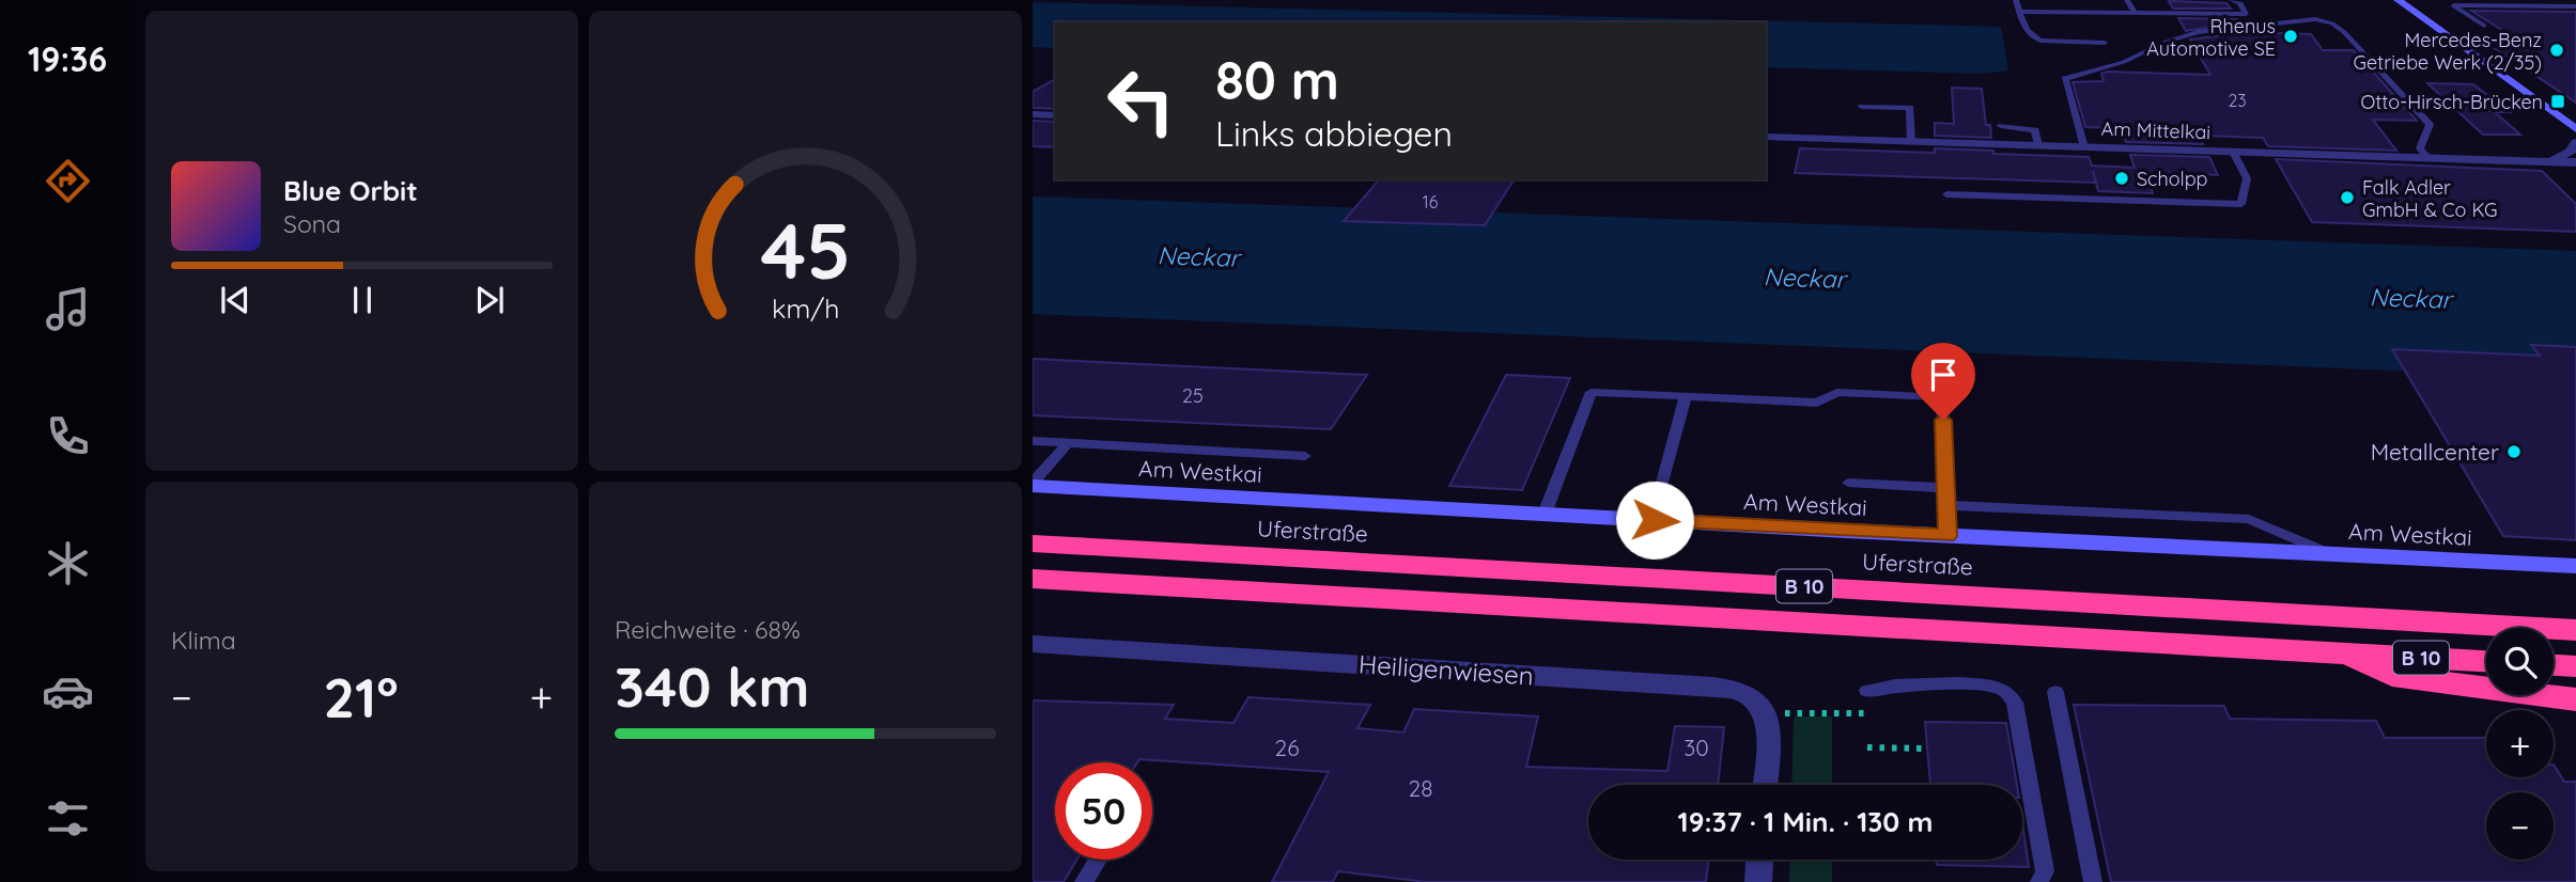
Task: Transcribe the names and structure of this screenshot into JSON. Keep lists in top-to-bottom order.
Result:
{
  "streets": {
    "highway": ["Uferstraße", "B 10"],
    "main road": ["Am Westkai"],
    "street": ["Am Mittelkai", "Heiligenwiesen"]
  },
  "water": ["Neckar"],
  "places": {
    "other": [
      "Rhenus Automotive SE",
      "Mercedes-Benz Getriebe Werk (2/35)",
      "Scholpp",
      "Falk Adler GmbH & Co KG",
      "Metallcenter"
    ],
    "transit": ["Otto-Hirsch-Brücken"]
  },
  "house_numbers": [
    "23",
    "16",
    "25",
    "26",
    "30",
    "28"
  ],
  "page": {
    "tabs": "19:36",
    "turn": ["80 m", "Links abbiegen"],
    "song": ["Blue Orbit", "Sona"],
    "tile": [
      "Klima",
      ["Reichweite · 68%", "340 km"]
    ],
    "map_buttons": ["+", "−"],
    "heat": ["−", "21°", "+"],
    "limit": "50",
    "trip": "19:37 · 1 Min. · 130 m",
    "gauge": ["45", "km/h"]
  }
}
